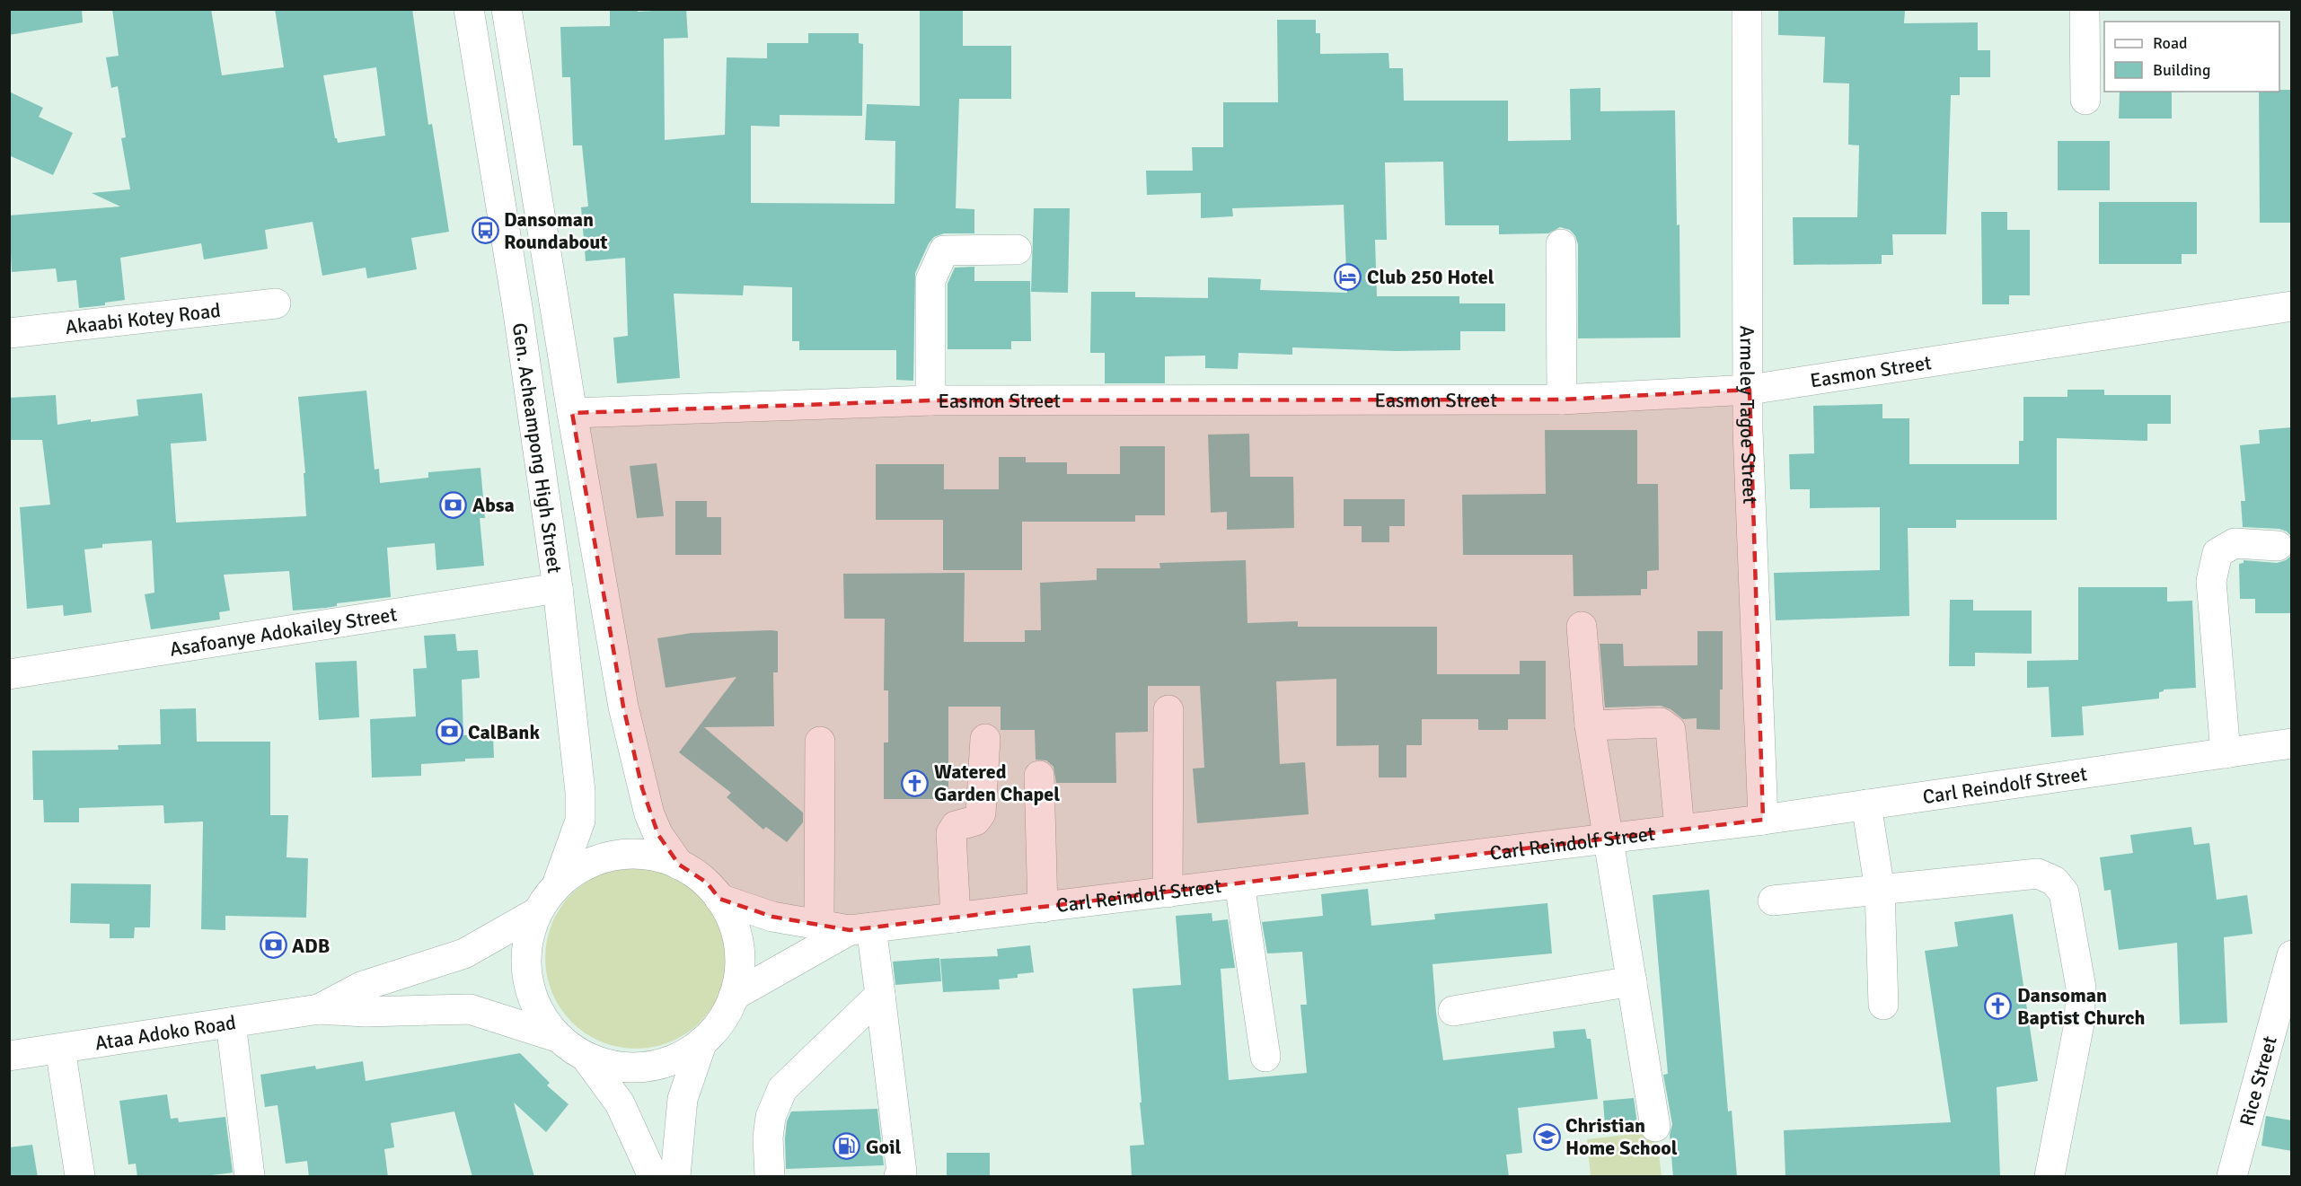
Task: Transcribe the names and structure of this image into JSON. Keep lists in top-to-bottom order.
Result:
{
  "streets": {
    "street": [
      "Akaabi Kotey Road",
      "Easmon Street",
      "Armeley Tagoe Street",
      "Gen. Acheampong High Street",
      "Asafoanye Adokailey Street",
      "Carl Reindolf Street",
      "Ataa Adoko Road",
      "Rice Street"
    ]
  },
  "crossings": [
    ["Easmon Street", "Armeley Tagoe Street"],
    ["Easmon Street", "Gen. Acheampong High Street"],
    ["Armeley Tagoe Street", "Carl Reindolf Street"],
    ["Gen. Acheampong High Street", "Asafoanye Adokailey Street"]
  ],
  "places": {
    "bus stop": ["Dansoman Roundabout"],
    "hotel": ["Club 250 Hotel"],
    "bank": ["Absa", "CalBank", "ADB"],
    "church": ["Watered Garden Chapel", "Dansoman Baptist Church"],
    "school or university": ["Christian Home School"],
    "fuel station": ["Goil"]
  },
  "legend": ["Road", "Building"]
}
